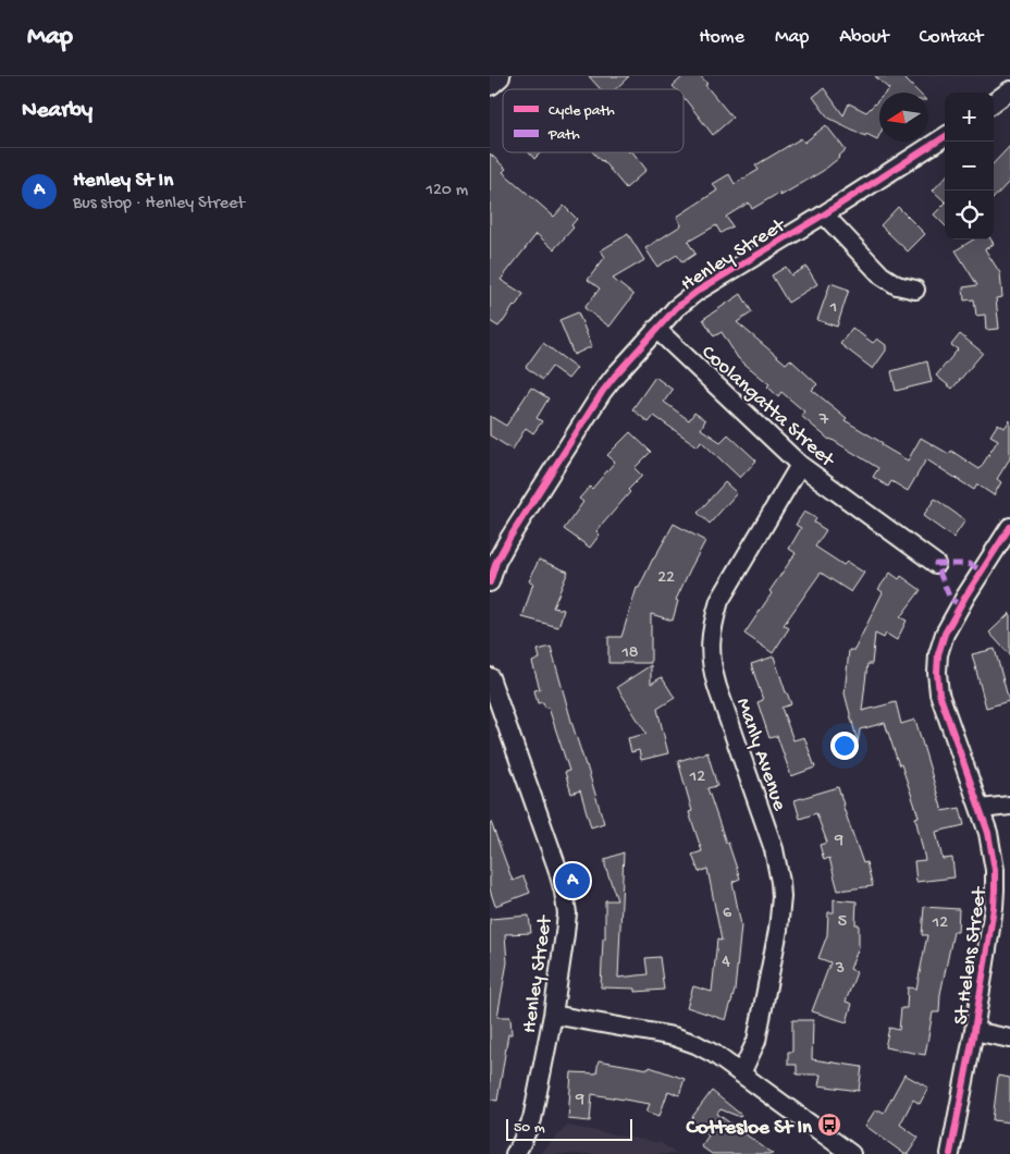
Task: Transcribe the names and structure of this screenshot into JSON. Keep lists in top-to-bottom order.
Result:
{
  "streets": {
    "street": [
      "Henley Street",
      "Coolangatta Street",
      "Manly Avenue",
      "St Helens Street"
    ]
  },
  "crossings": [
    ["Henley Street", "Coolangatta Street"],
    ["Coolangatta Street", "Manly Avenue"]
  ],
  "places": {
    "bus stop": ["Cottesloe St In"]
  },
  "house_numbers": [
    "1",
    "7",
    "22",
    "18",
    "12",
    "9",
    "6",
    "5",
    "12",
    "4",
    "3",
    "9"
  ],
  "legend": ["Cycle path", "Path"],
  "scale_bar": "50 m",
  "north": "left",
  "page": {
    "header": "Map",
    "nav": [
      "Home",
      "Map",
      "About",
      "Contact"
    ],
    "heading": "Nearby",
    "map_buttons": ["+", "−"],
    "list": [
      {
        "mark": "A",
        "name": "Henley St In",
        "note": "Bus stop · Henley Street",
        "value": "120 m"
      }
    ],
    "pins": "A",
    "scale": "50 m"
  }
}
